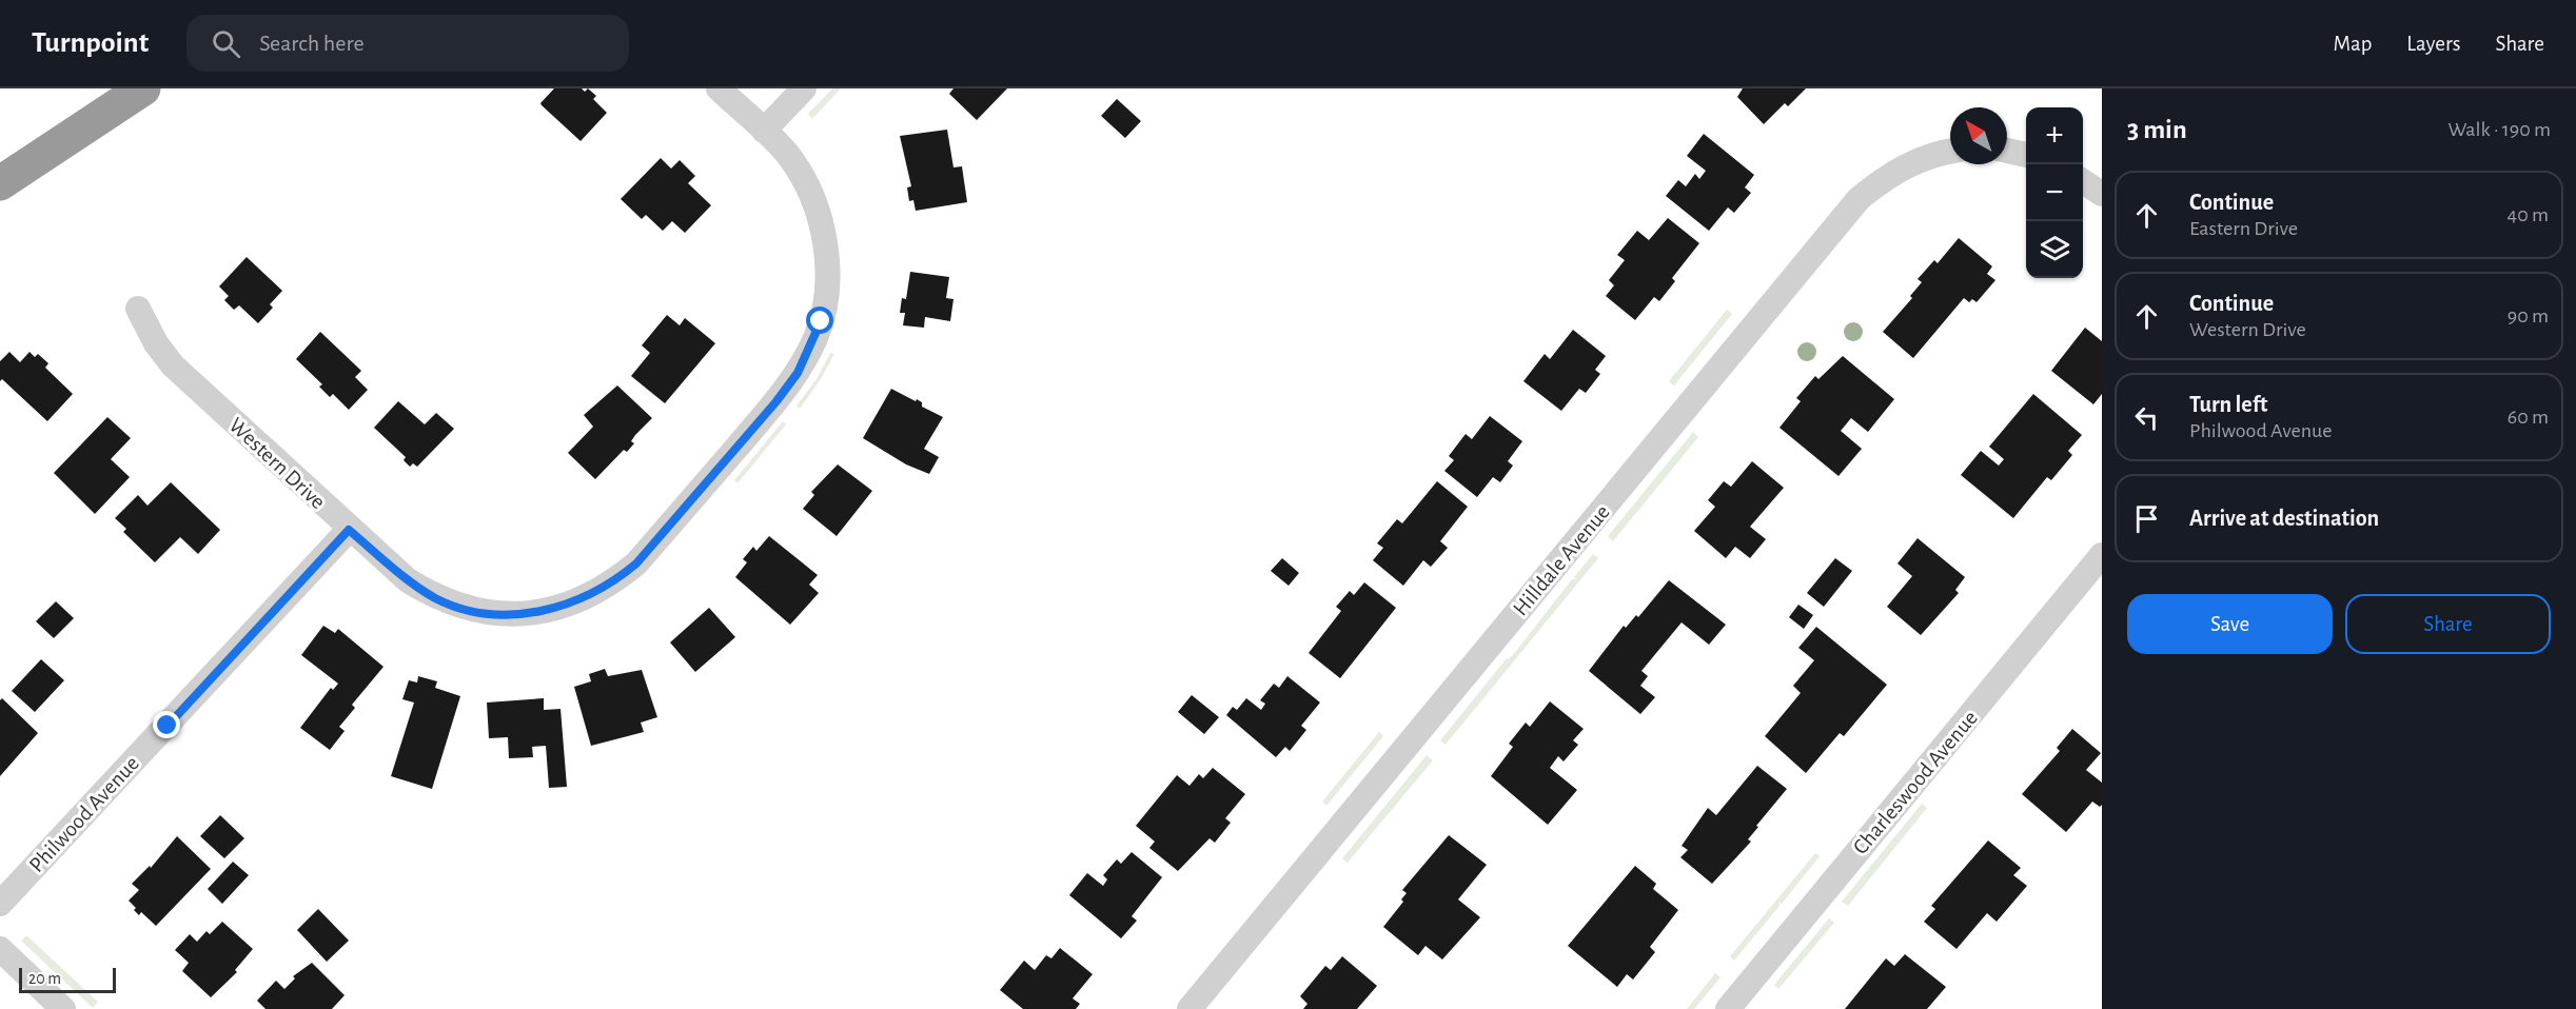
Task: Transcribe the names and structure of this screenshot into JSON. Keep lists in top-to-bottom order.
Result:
{
  "streets": {
    "street": [
      "Western Drive",
      "Hilldale Avenue",
      "Charleswood Avenue",
      "Philwood Avenue"
    ]
  },
  "crossings": [
    ["Western Drive", "Philwood Avenue"]
  ],
  "scale_bar": "20 m",
  "north": "top left",
  "page": {
    "header": "Turnpoint",
    "search": "Search here",
    "nav": ["Map", "Layers", "Share"],
    "heading": ["3 min", "Walk · 190 m"],
    "map_buttons": ["+", "−"],
    "list": [
      ["Continue", "Eastern Drive", "40 m"],
      ["Continue", "Western Drive", "90 m"],
      ["Turn left", "Philwood Avenue", "60 m"],
      "Arrive at destination"
    ],
    "buttons": ["Save", "Share"],
    "scale": "20 m"
  }
}
